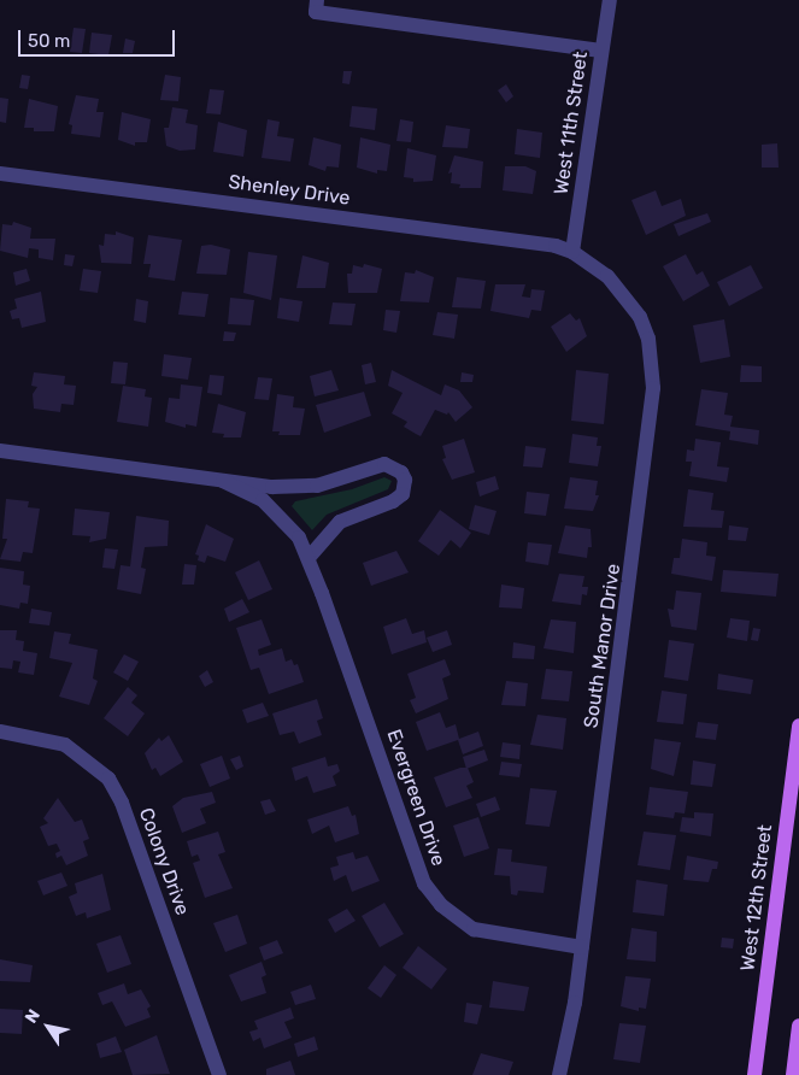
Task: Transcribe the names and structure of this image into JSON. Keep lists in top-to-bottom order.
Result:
{
  "streets": {
    "main road": ["West 12th Street"],
    "street": [
      "West 11th Street",
      "Shenley Drive",
      "South Manor Drive",
      "Evergreen Drive",
      "Colony Drive"
    ]
  },
  "crossings": [
    ["West 11th Street", "Shenley Drive"],
    ["West 11th Street", "South Manor Drive"],
    ["Shenley Drive", "South Manor Drive"],
    ["South Manor Drive", "Evergreen Drive"]
  ],
  "scale_bar": "50 m",
  "north": "top left"
}
